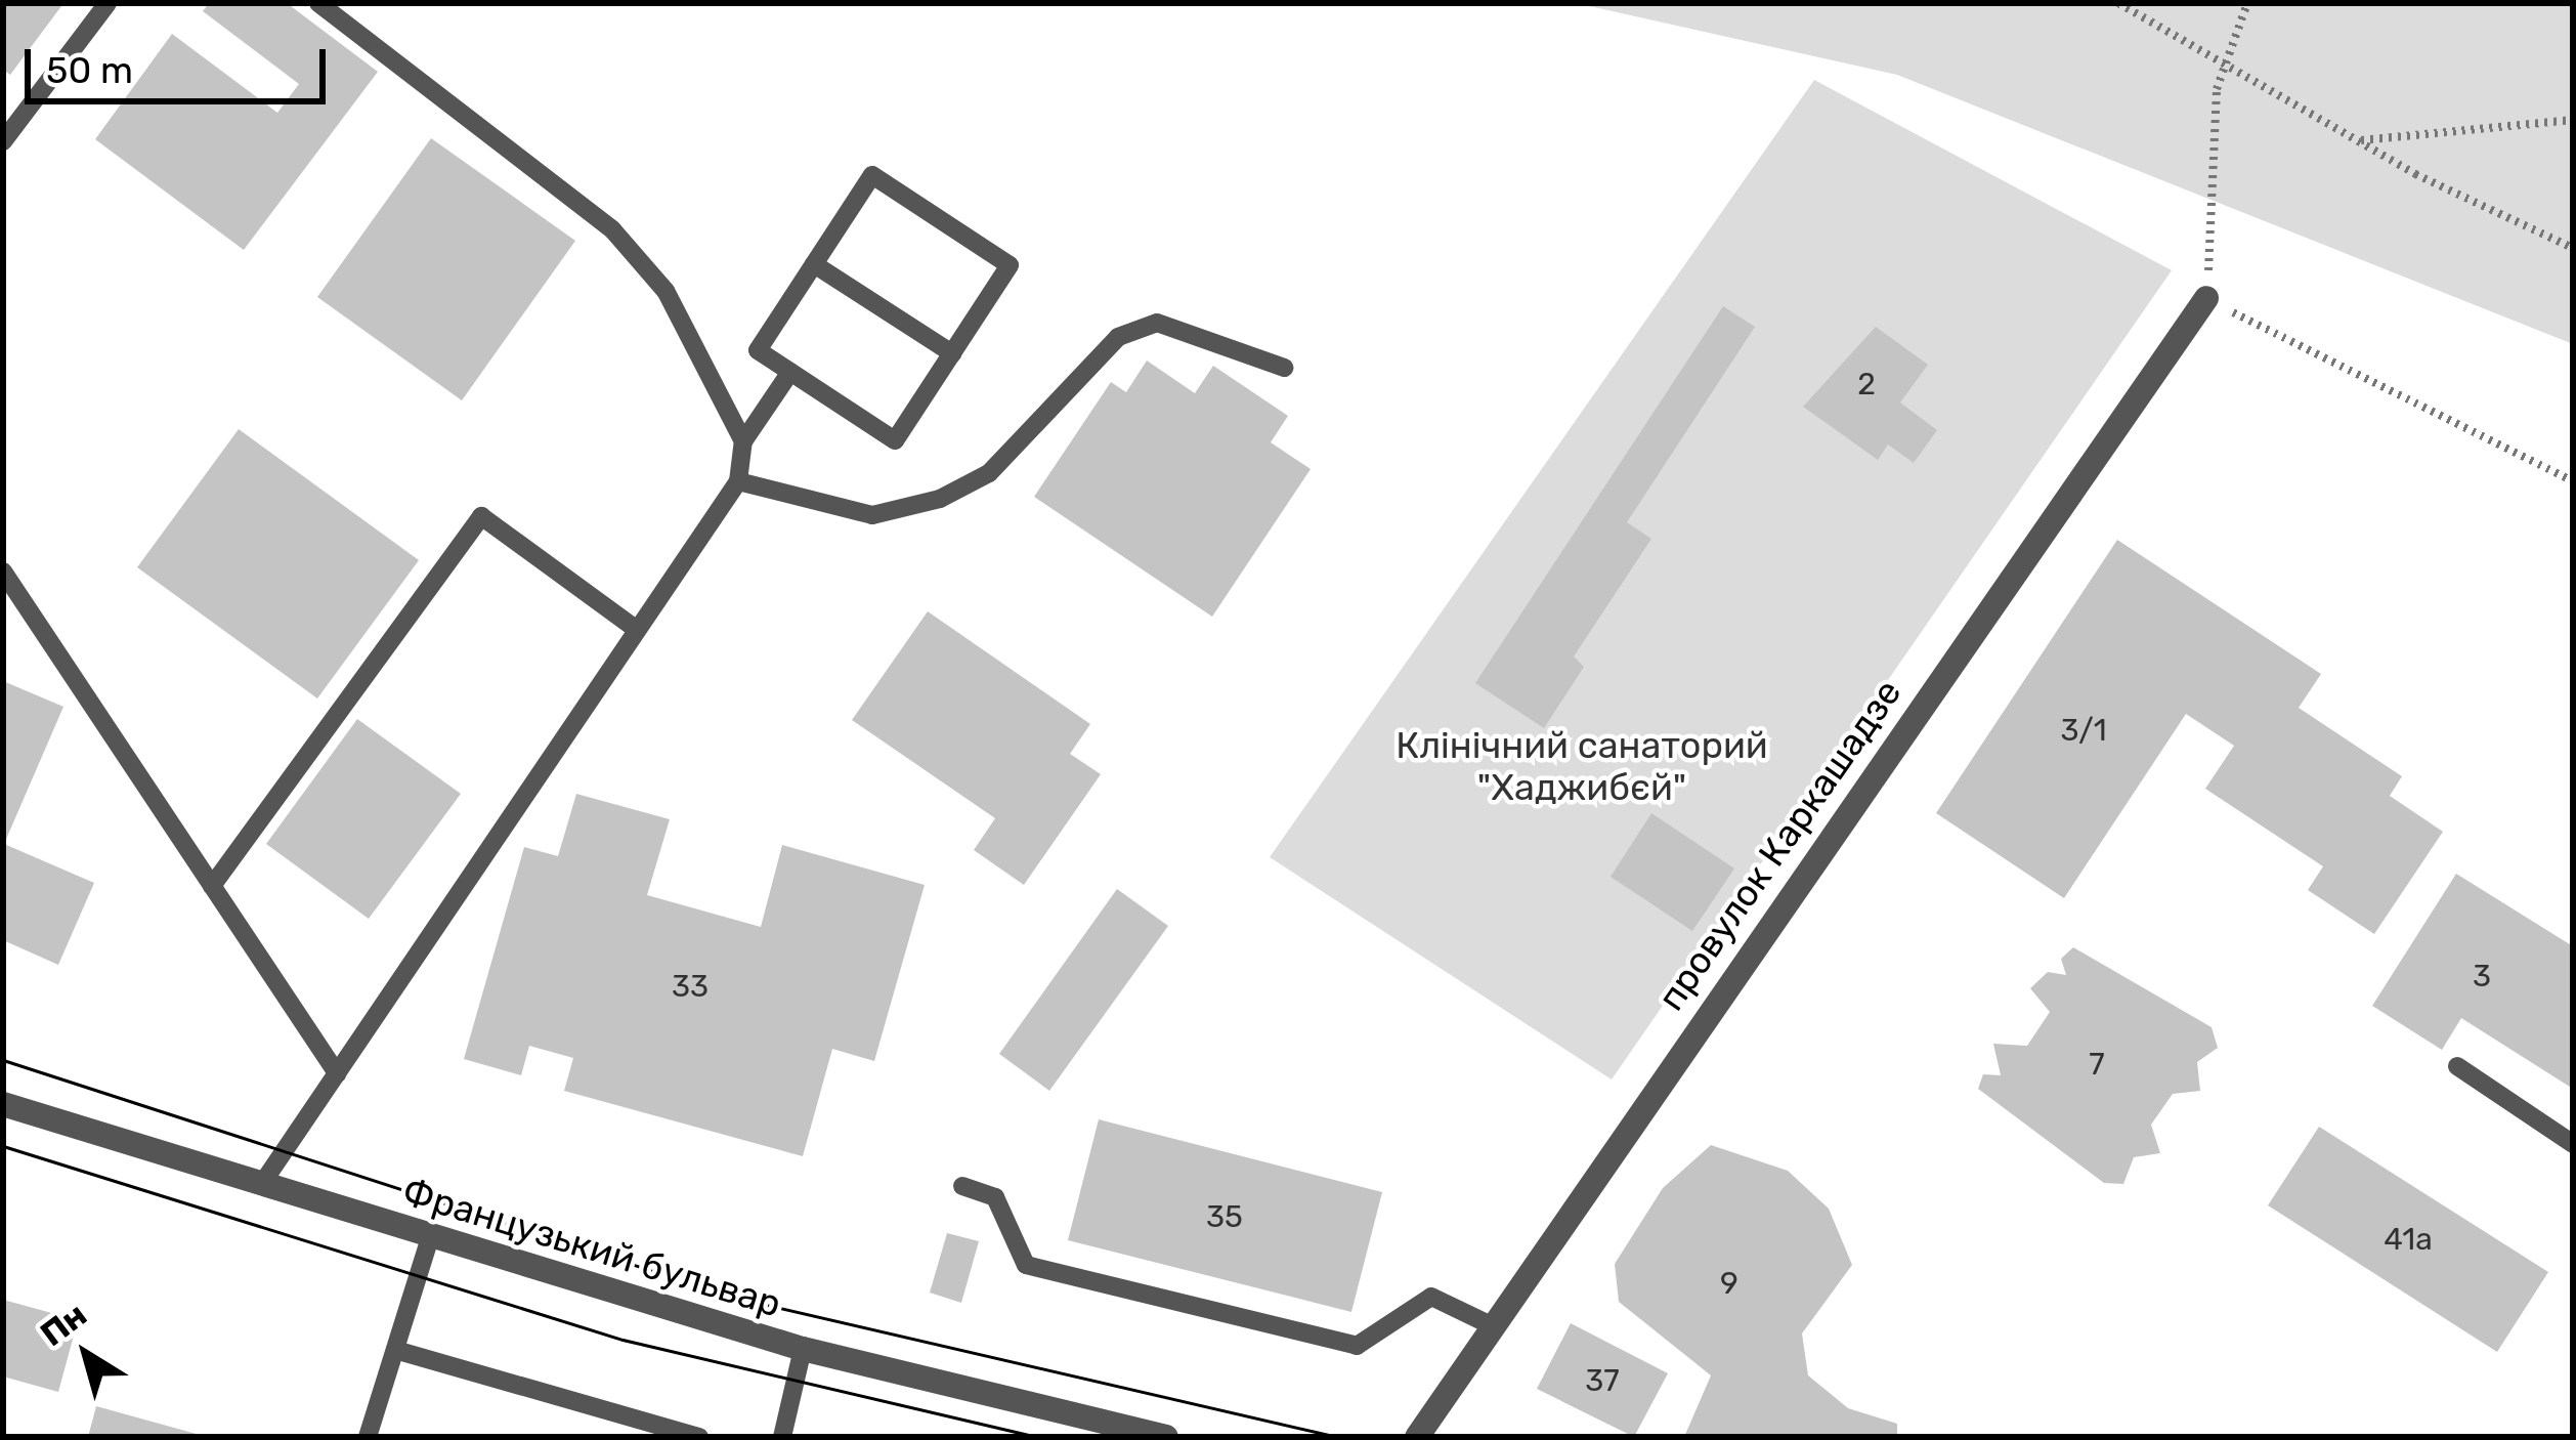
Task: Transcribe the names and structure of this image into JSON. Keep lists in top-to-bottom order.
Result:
{
  "streets": {
    "street": ["провулок Каркашадзе", "Французький бульвар"]
  },
  "parks": ["Клінічний санаторий \"Хаджибєй\""],
  "house_numbers": [
    "2",
    "3/1",
    "3",
    "33",
    "7",
    "35",
    "41а",
    "9",
    "37"
  ],
  "scale_bar": "50 m",
  "north": "top left"
}
